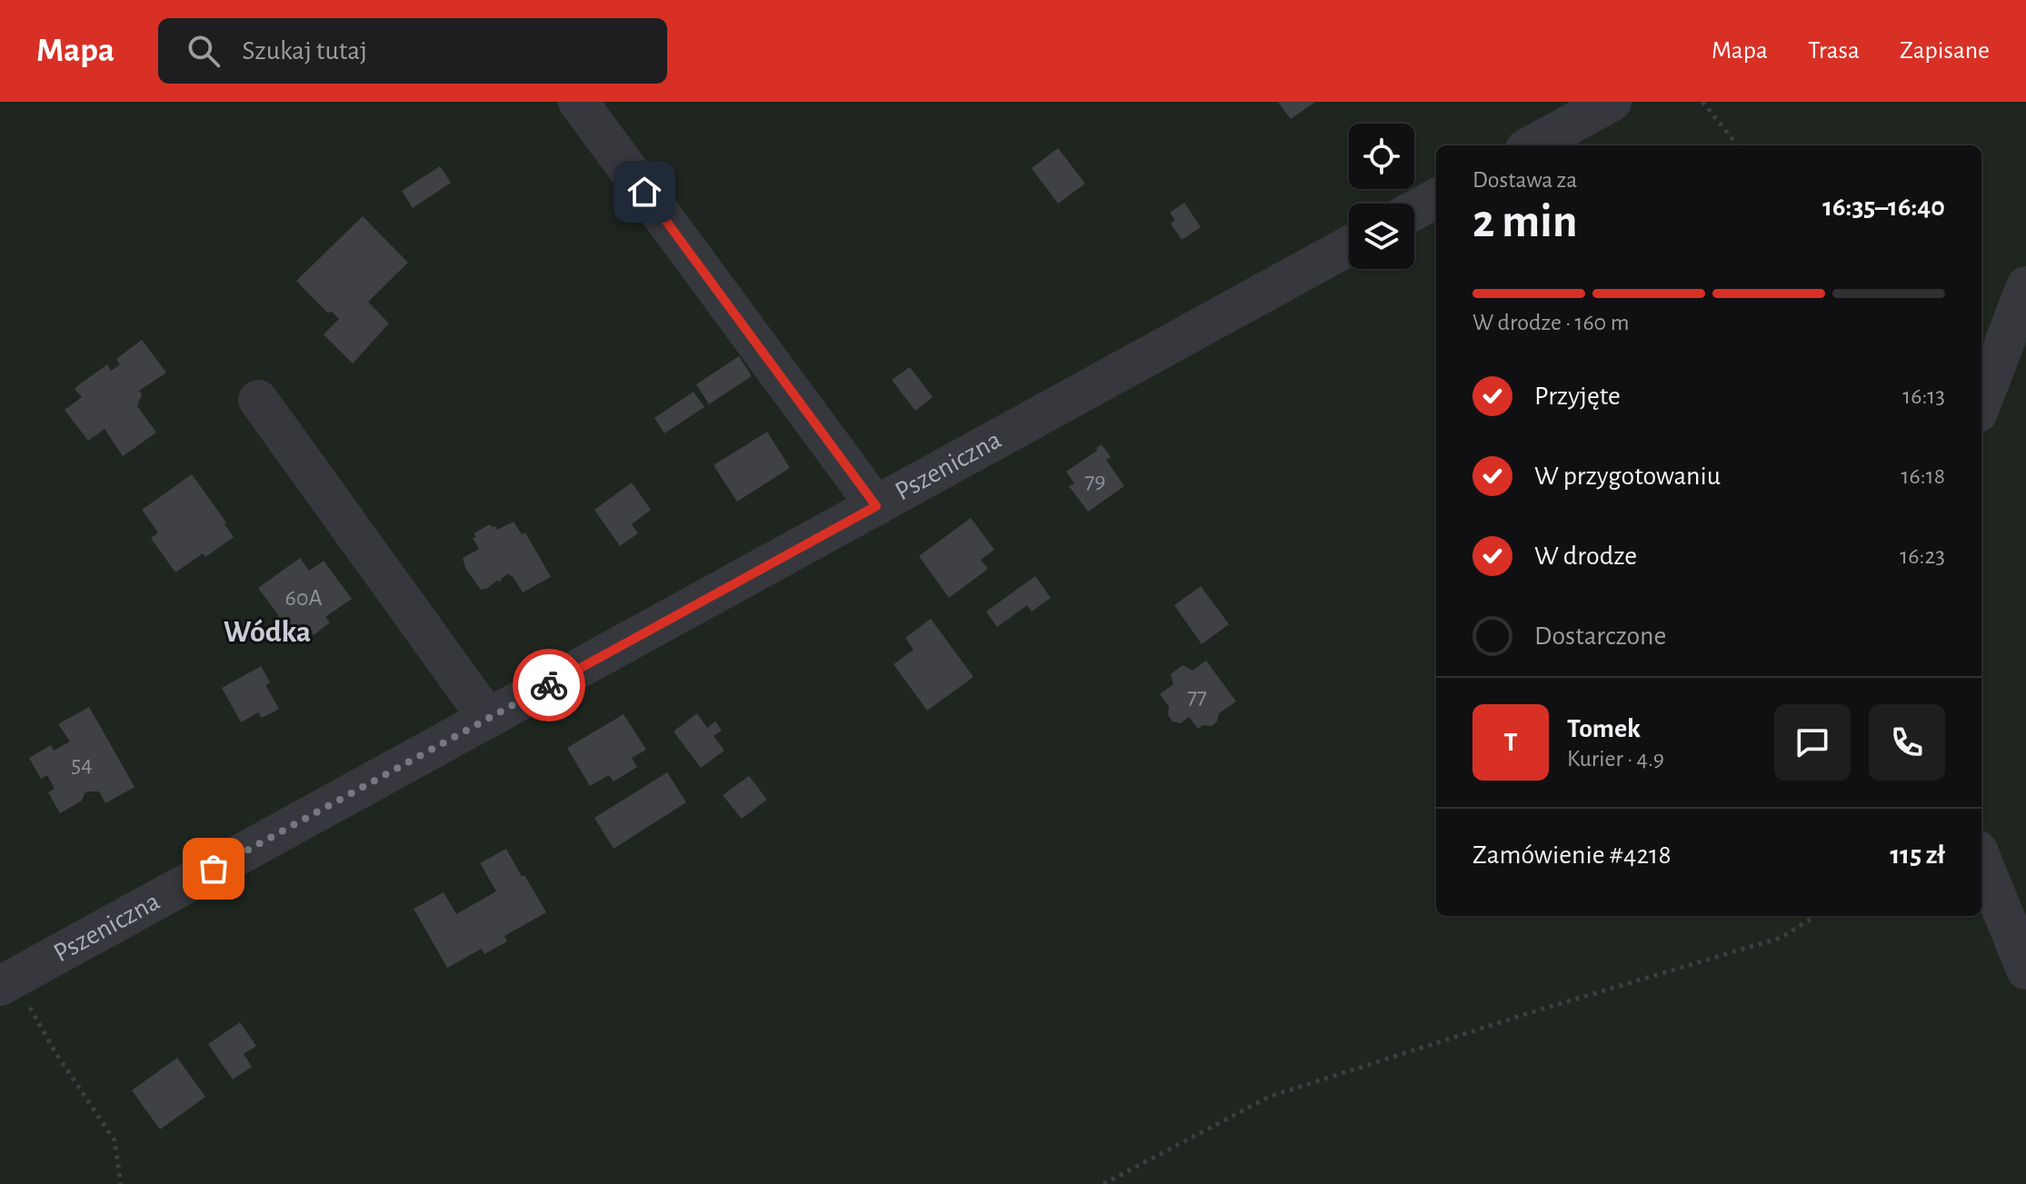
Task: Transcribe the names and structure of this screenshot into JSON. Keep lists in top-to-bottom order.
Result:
{
  "streets": {
    "street": ["Pszeniczna"]
  },
  "districts": ["Wódka"],
  "house_numbers": [
    "79",
    "60A",
    "77",
    "54"
  ],
  "page": {
    "header": "Mapa",
    "search": "Szukaj tutaj",
    "nav": ["Mapa", "Trasa", "Zapisane"],
    "heading": ["2 min", "Dostawa za", "16:35–16:40"],
    "panel": [
      "Tomek",
      "Kurier · 4.9",
      "Zamówienie #4218",
      "115 zł"
    ],
    "bar": "W drodze · 160 m",
    "list": [
      ["Przyjęte", "16:13"],
      ["W przygotowaniu", "16:18"],
      ["W drodze", "16:23"],
      "Dostarczone"
    ],
    "round": "T"
  }
}
